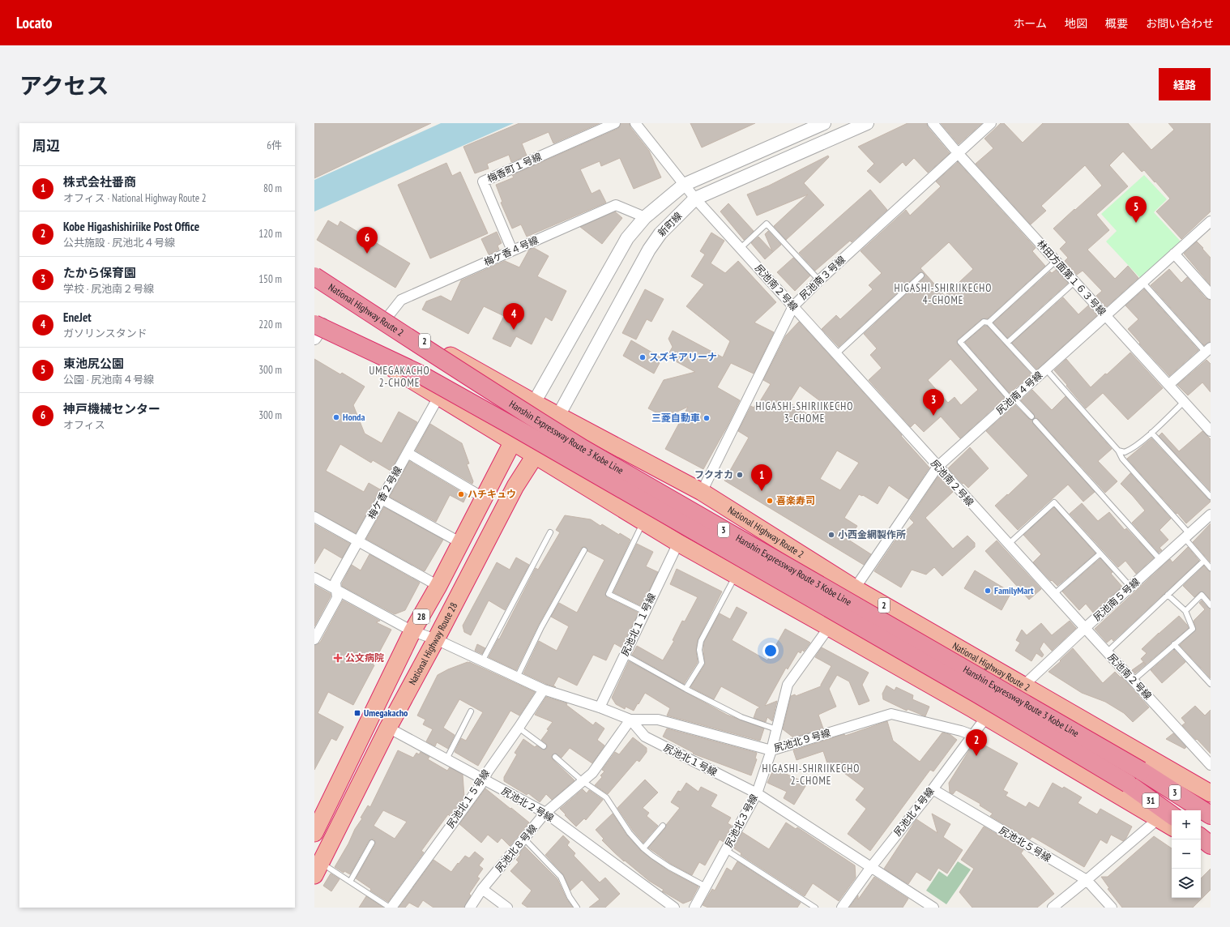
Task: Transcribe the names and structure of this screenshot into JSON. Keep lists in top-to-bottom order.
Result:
{
  "streets": {
    "highway": [
      "National Highway Route 2",
      "2",
      "Hanshin Expressway Route 3 Kobe Line",
      "3",
      "28",
      "National Highway Route 28"
    ],
    "street": [
      "梅香町１号線",
      "新町線",
      "梅ケ香４号線",
      "尻池南３号線",
      "林田方面第１６３号線",
      "尻池南２号線",
      "尻池南４号線",
      "梅ケ香２号線",
      "尻池南５号線",
      "尻池北１１号線",
      "尻池北９号線",
      "尻池北１号線",
      "尻池北１５号線",
      "尻池北２号線",
      "尻池北４号線",
      "尻池北３号線",
      "尻池北５号線",
      "尻池北８号線"
    ]
  },
  "crossings": [
    ["梅香町１号線", "梅ケ香４号線"],
    ["新町線", "梅ケ香４号線"],
    ["新町線", "尻池南２号線"],
    ["新町線", "National Highway Route 2"],
    ["新町線", "28"],
    ["新町線", "National Highway Route 28"],
    ["梅ケ香４号線", "National Highway Route 2"],
    ["尻池南３号線", "林田方面第１６３号線"],
    ["尻池南３号線", "尻池南２号線"],
    ["尻池南３号線", "National Highway Route 2"],
    ["林田方面第１６３号線", "尻池南４号線"],
    ["尻池南２号線", "尻池南４号線"],
    ["尻池南２号線", "尻池南５号線"],
    ["National Highway Route 2", "尻池南４号線"],
    ["National Highway Route 2", "尻池南５号線"],
    ["National Highway Route 2", "28"],
    ["National Highway Route 2", "National Highway Route 28"],
    ["梅ケ香２号線", "尻池北１号線"],
    ["28", "尻池北１号線"],
    ["尻池北１１号線", "尻池北１号線"],
    ["National Highway Route 28", "尻池北１号線"],
    ["National Highway Route 28", "尻池北２号線"],
    ["尻池北９号線", "尻池北１号線"],
    ["尻池北９号線", "尻池北４号線"],
    ["尻池北９号線", "尻池北３号線"],
    ["尻池北９号線", "尻池北８号線"],
    ["尻池北１号線", "尻池北１５号線"],
    ["尻池北１号線", "尻池北４号線"],
    ["尻池北１号線", "尻池北３号線"],
    ["尻池北１号線", "尻池北８号線"],
    ["尻池北１５号線", "尻池北２号線"],
    ["尻池北２号線", "尻池北８号線"],
    ["尻池北４号線", "尻池北５号線"]
  ],
  "districts": [
    "HIGASHI-SHIRIIKECHO 4-CHOME",
    "UMEGAKACHO 2-CHOME",
    "HIGASHI-SHIRIIKECHO 3-CHOME",
    "HIGASHI-SHIRIIKECHO 2-CHOME"
  ],
  "places": {
    "other": [
      "スズキアリーナ",
      "Honda",
      "三菱自動車",
      "フクオカ",
      "ハチキュウ",
      "喜楽寿司",
      "小西金網製作所",
      "FamilyMart"
    ],
    "health": ["公文病院"],
    "transit": ["Umegakacho"]
  },
  "page": {
    "header": "Locato",
    "nav": [
      "ホーム",
      "地図",
      "概要",
      "お問い合わせ"
    ],
    "title": "アクセス",
    "buttons": "経路",
    "heading": ["周辺", "6件"],
    "list": [
      {
        "mark": "1",
        "name": "株式会社番商",
        "note": "オフィス · National Highway Route 2",
        "value": "80 m"
      },
      {
        "mark": "2",
        "name": "Kobe Higashishiriike Post Office",
        "note": "公共施設 · 尻池北４号線",
        "value": "120 m"
      },
      {
        "mark": "3",
        "name": "たから保育園",
        "note": "学校 · 尻池南２号線",
        "value": "150 m"
      },
      {
        "mark": "4",
        "name": "EneJet",
        "note": "ガソリンスタンド",
        "value": "220 m"
      },
      {
        "mark": "5",
        "name": "東池尻公園",
        "note": "公園 · 尻池南４号線",
        "value": "300 m"
      },
      {
        "mark": "6",
        "name": "神戸機械センター",
        "note": "オフィス",
        "value": "300 m"
      }
    ],
    "pins": [
      "5",
      "6",
      "4",
      "3",
      "1",
      "2"
    ],
    "map_buttons": ["+", "−"]
  }
}
